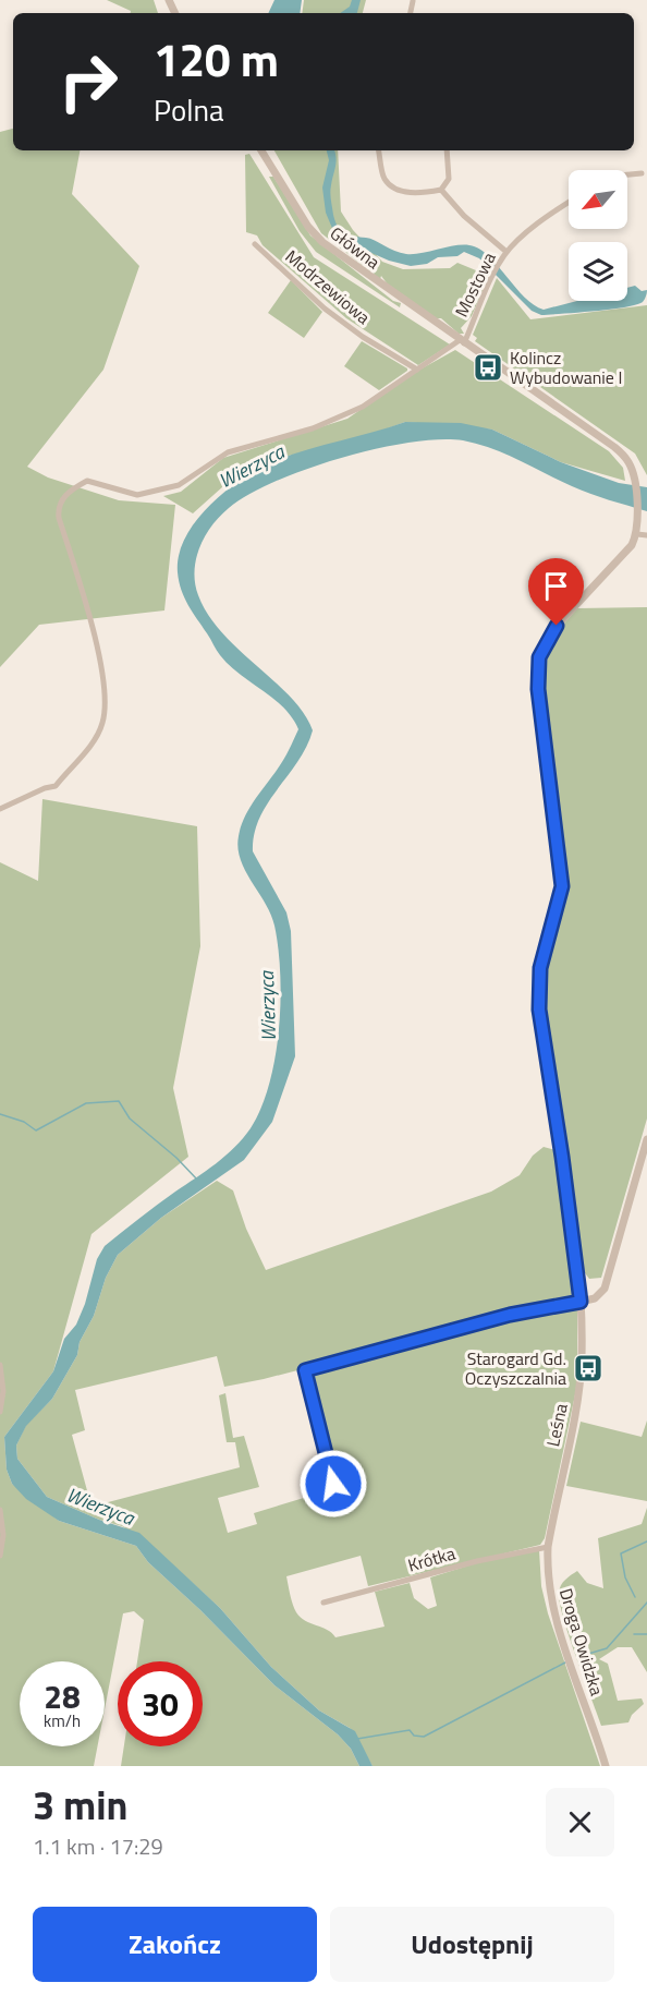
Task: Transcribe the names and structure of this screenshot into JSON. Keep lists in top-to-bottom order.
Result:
{
  "streets": {
    "street": [
      "Główna",
      "Mostowa",
      "Modrzewiowa",
      "Leśna",
      "Krótka",
      "Droga Owidzka"
    ]
  },
  "crossings": [
    ["Główna", "Mostowa"],
    ["Główna", "Leśna"],
    ["Leśna", "Droga Owidzka"],
    ["Krótka", "Droga Owidzka"]
  ],
  "water": ["Wierzyca"],
  "places": {
    "bus stop": ["Kolincz Wybudowanie I", "Starogard Gd. Oczyszczalnia"]
  },
  "north": "bottom left",
  "page": {
    "turn": ["120 m", "Polna"],
    "speed": "28 km/h",
    "limit": "30",
    "heading": ["3 min", "1.1 km · 17:29"],
    "buttons": ["Zakończ", "Udostępnij"]
  }
}
